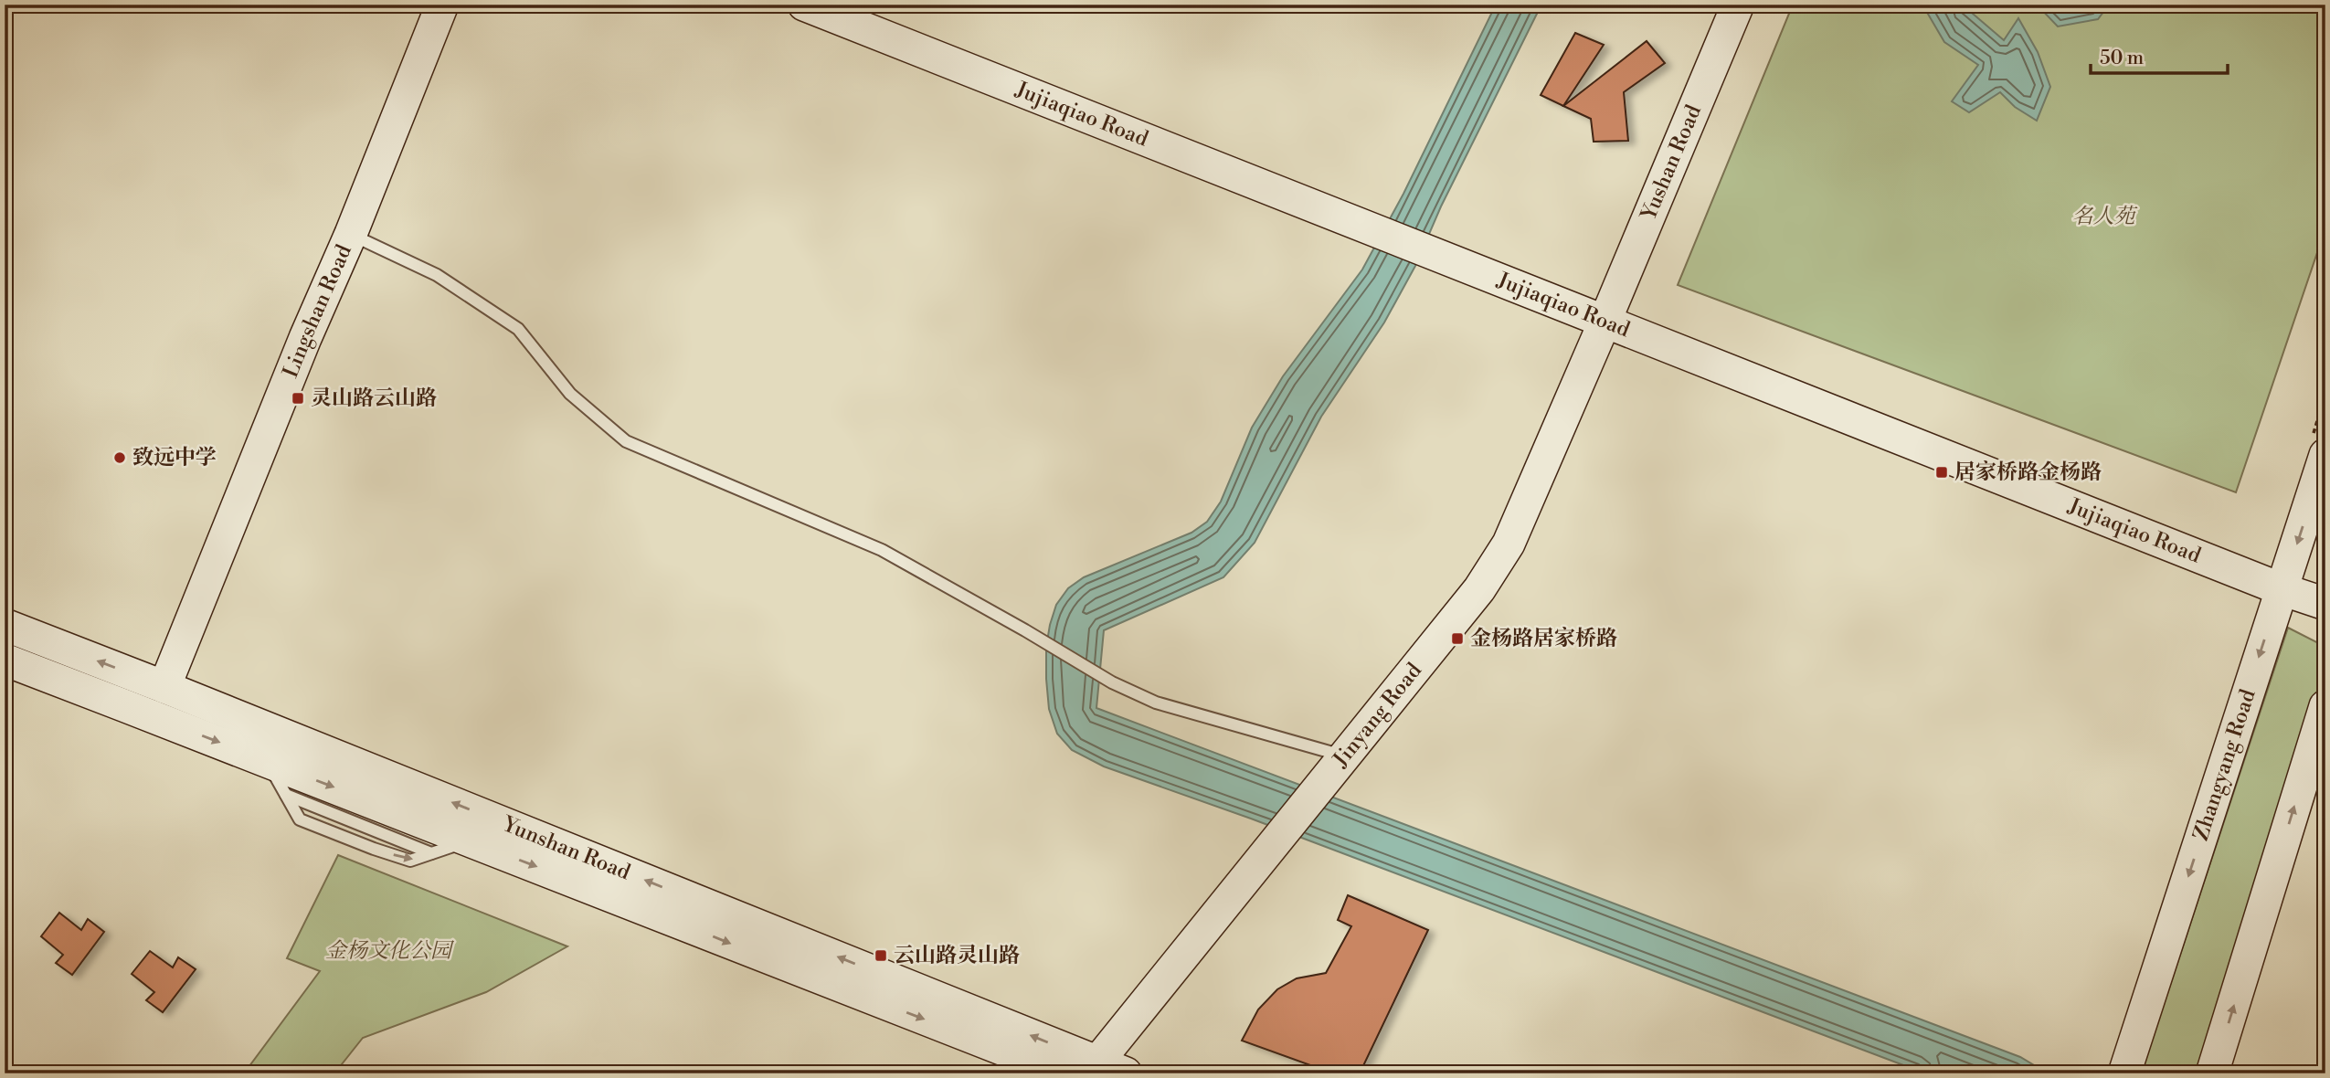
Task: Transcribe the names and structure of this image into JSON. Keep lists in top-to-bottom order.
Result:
{
  "streets": {
    "street": [
      "Jujiaqiao Road",
      "Yushan Road",
      "Lingshan Road",
      "Jinyang Road",
      "Zhangyang Road",
      "Yunshan Road"
    ]
  },
  "crossings": [
    ["Jujiaqiao Road", "Yushan Road"],
    ["Jujiaqiao Road", "Jinyang Road"],
    ["Jujiaqiao Road", "Zhangyang Road"],
    ["Yushan Road", "Jinyang Road"],
    ["Lingshan Road", "Yunshan Road"],
    ["Jinyang Road", "Yunshan Road"]
  ],
  "parks": ["名人苑", "金杨文化公园"],
  "places": {
    "transit": [
      "灵山路云山路",
      "居家桥路金杨路",
      "金杨路居家桥路",
      "云山路灵山路"
    ],
    "other": ["致远中学"]
  },
  "scale_bar": "50 m"
}
